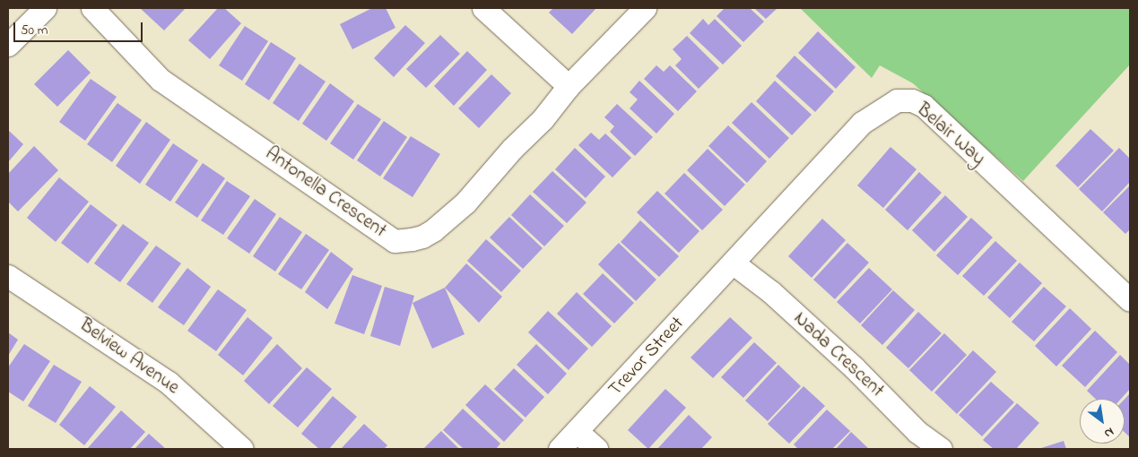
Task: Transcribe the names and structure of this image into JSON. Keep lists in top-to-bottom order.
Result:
{
  "streets": {
    "street": [
      "Belair Way",
      "Antonella Crescent",
      "Nada Crescent",
      "Belview Avenue",
      "Trevor Street"
    ]
  },
  "crossings": [
    ["Belair Way", "Nada Crescent"],
    ["Belair Way", "Trevor Street"],
    ["Nada Crescent", "Trevor Street"]
  ],
  "scale_bar": "50 m",
  "north": "bottom right"
}
